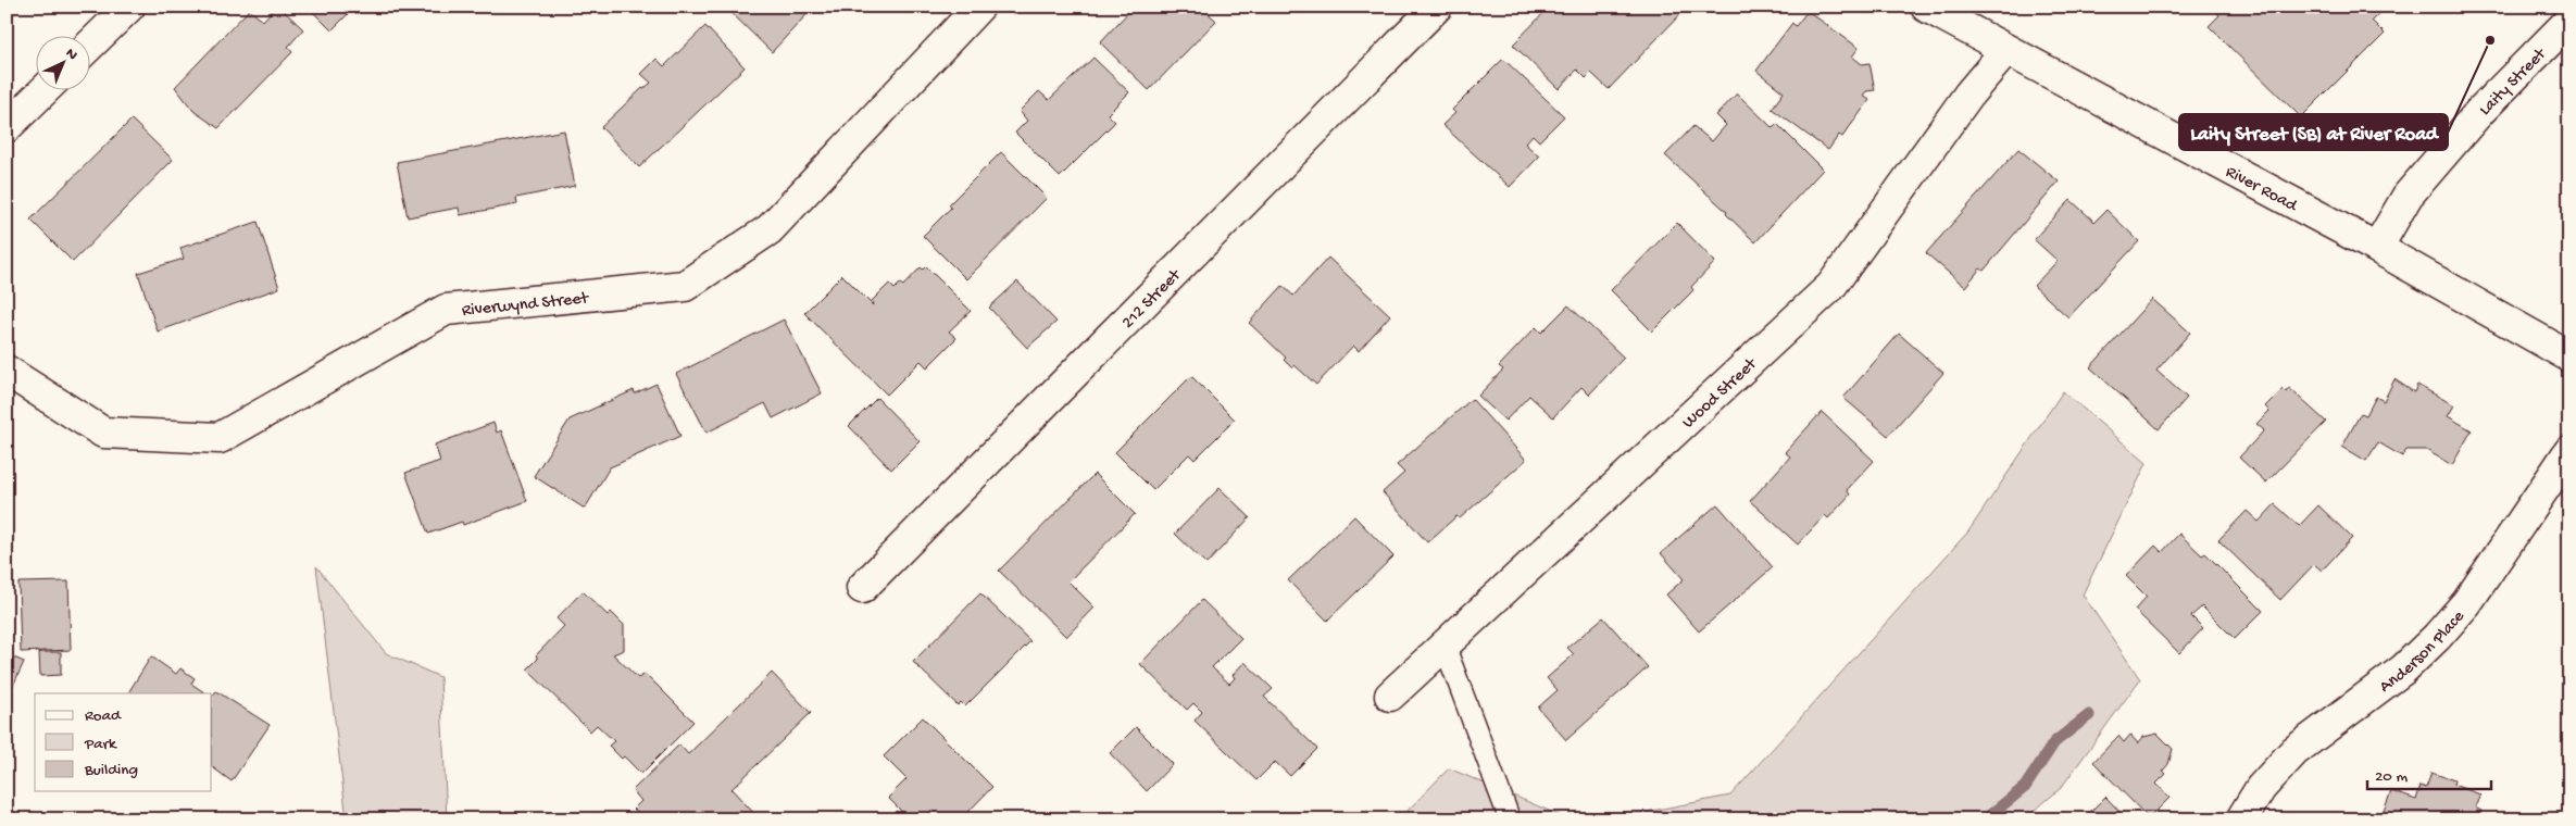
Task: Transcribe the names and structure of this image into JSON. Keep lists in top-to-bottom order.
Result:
{
  "streets": {
    "street": [
      "Laity Street",
      "River Road",
      "212 Street",
      "Riverwynd Street",
      "Wood Street",
      "Anderson Place"
    ]
  },
  "crossings": [
    ["Laity Street", "River Road"],
    ["River Road", "Wood Street"]
  ],
  "places": ["Laity Street (SB) at River Road"],
  "legend": ["Road", "Park", "Building"],
  "scale_bar": "20 m",
  "north": "top right"
}
